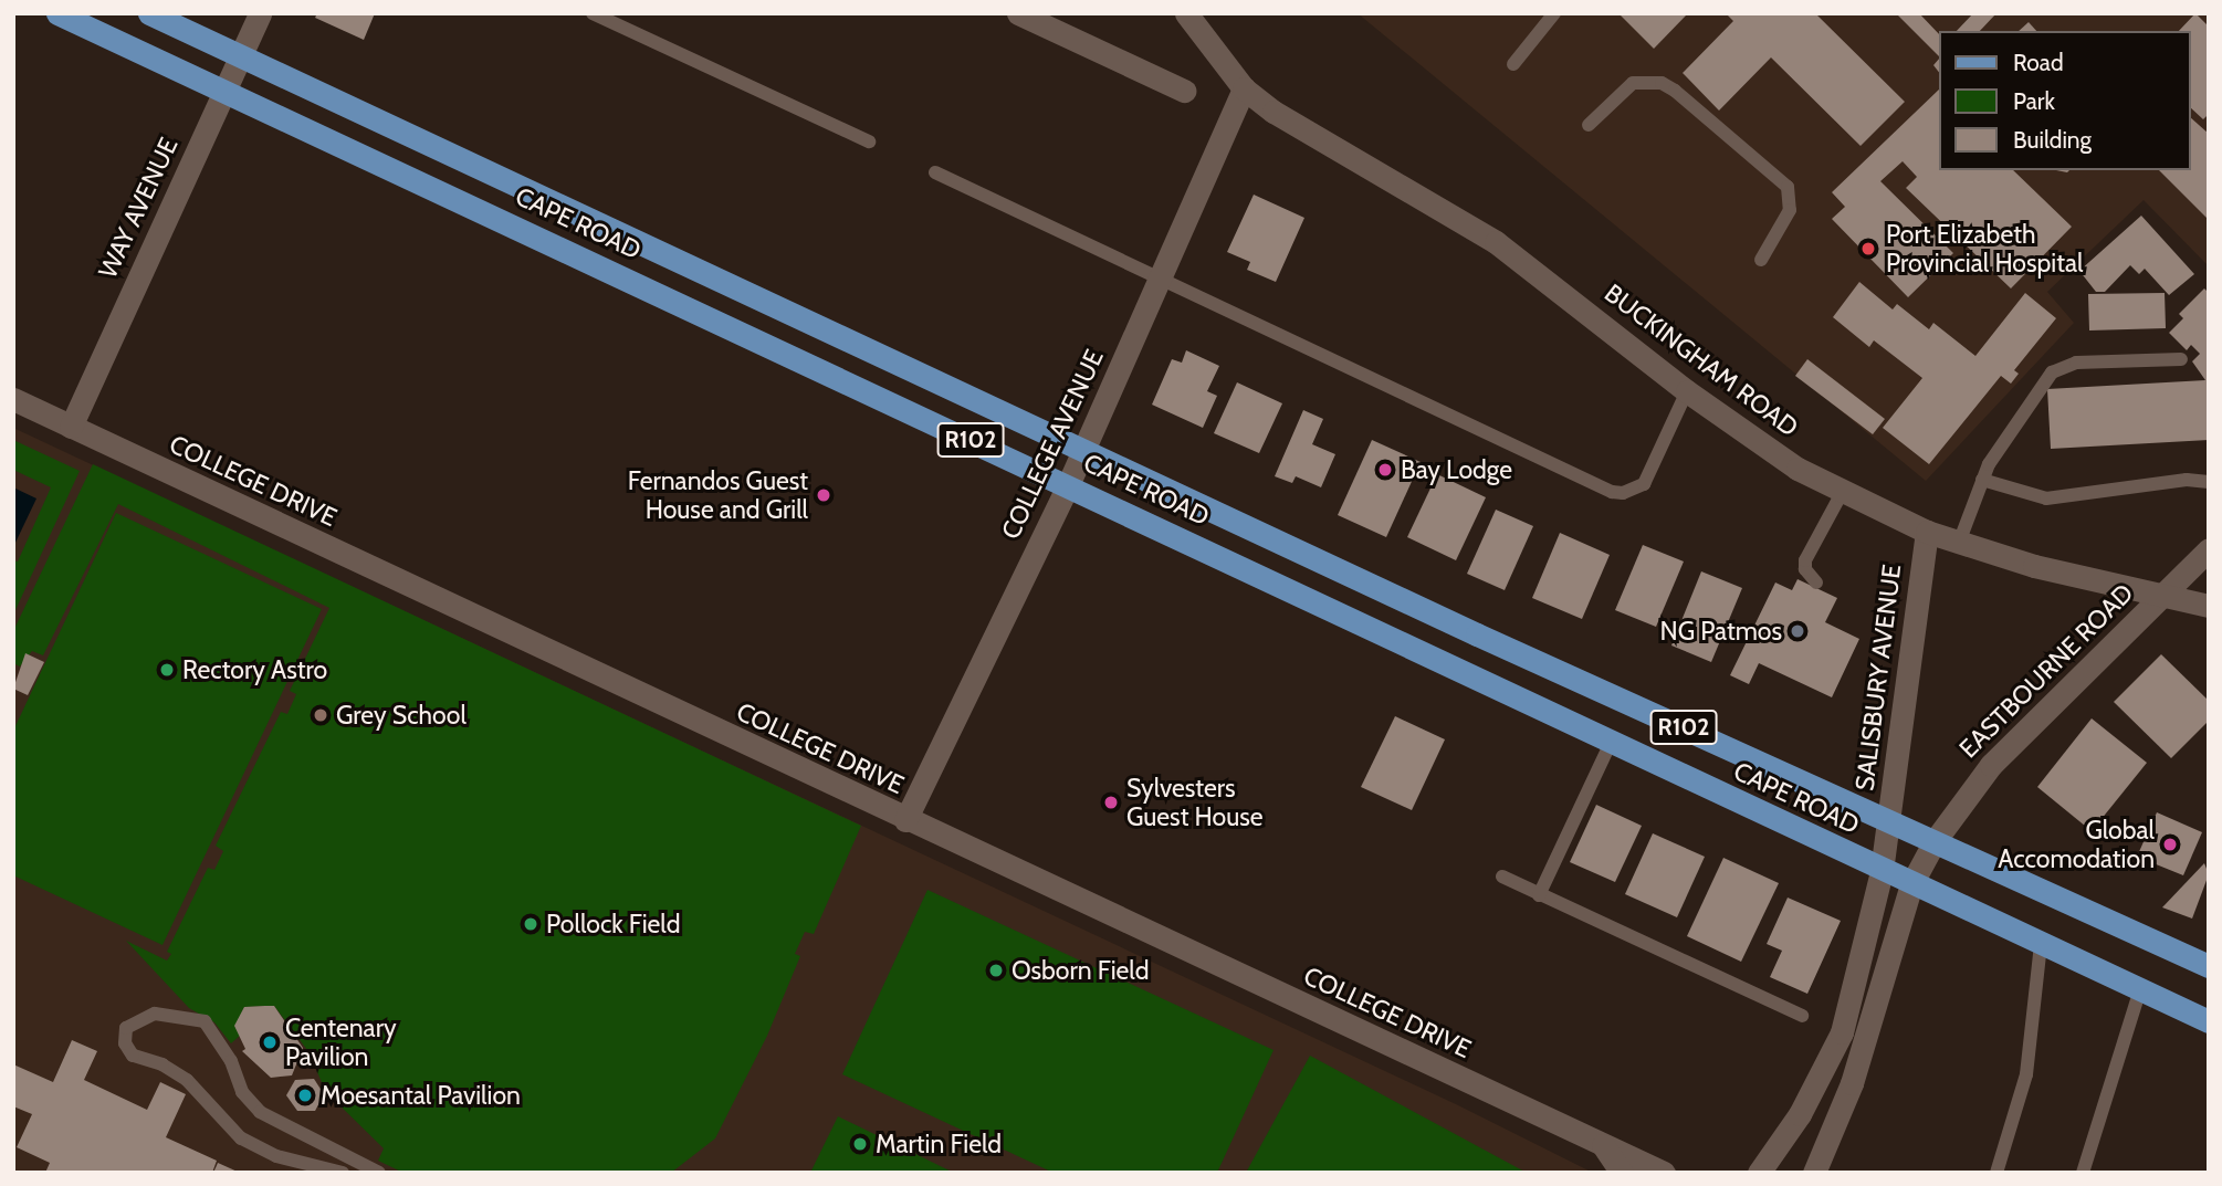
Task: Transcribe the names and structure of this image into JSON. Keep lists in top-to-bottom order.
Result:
{
  "streets": {
    "main road": ["CAPE ROAD", "R102"],
    "street": [
      "WAY AVENUE",
      "BUCKINGHAM ROAD",
      "COLLEGE AVENUE",
      "COLLEGE DRIVE",
      "EASTBOURNE ROAD",
      "SALISBURY AVENUE"
    ]
  },
  "crossings": [
    ["WAY AVENUE", "CAPE ROAD"],
    ["WAY AVENUE", "COLLEGE DRIVE"],
    ["CAPE ROAD", "COLLEGE AVENUE"],
    ["CAPE ROAD", "EASTBOURNE ROAD"],
    ["CAPE ROAD", "SALISBURY AVENUE"],
    ["BUCKINGHAM ROAD", "COLLEGE AVENUE"],
    ["BUCKINGHAM ROAD", "EASTBOURNE ROAD"],
    ["BUCKINGHAM ROAD", "SALISBURY AVENUE"],
    ["COLLEGE AVENUE", "COLLEGE DRIVE"]
  ],
  "places": [
    "Port Elizabeth Provincial Hospital",
    "Bay Lodge",
    "Fernandos Guest House and Grill",
    "NG Patmos",
    "Rectory Astro",
    "Grey School",
    "Sylvesters Guest House",
    "Global Accomodation",
    "Pollock Field",
    "Osborn Field",
    "Centenary Pavilion",
    "Moesantal Pavilion",
    "Martin Field"
  ],
  "legend": ["Road", "Park", "Building"]
}
